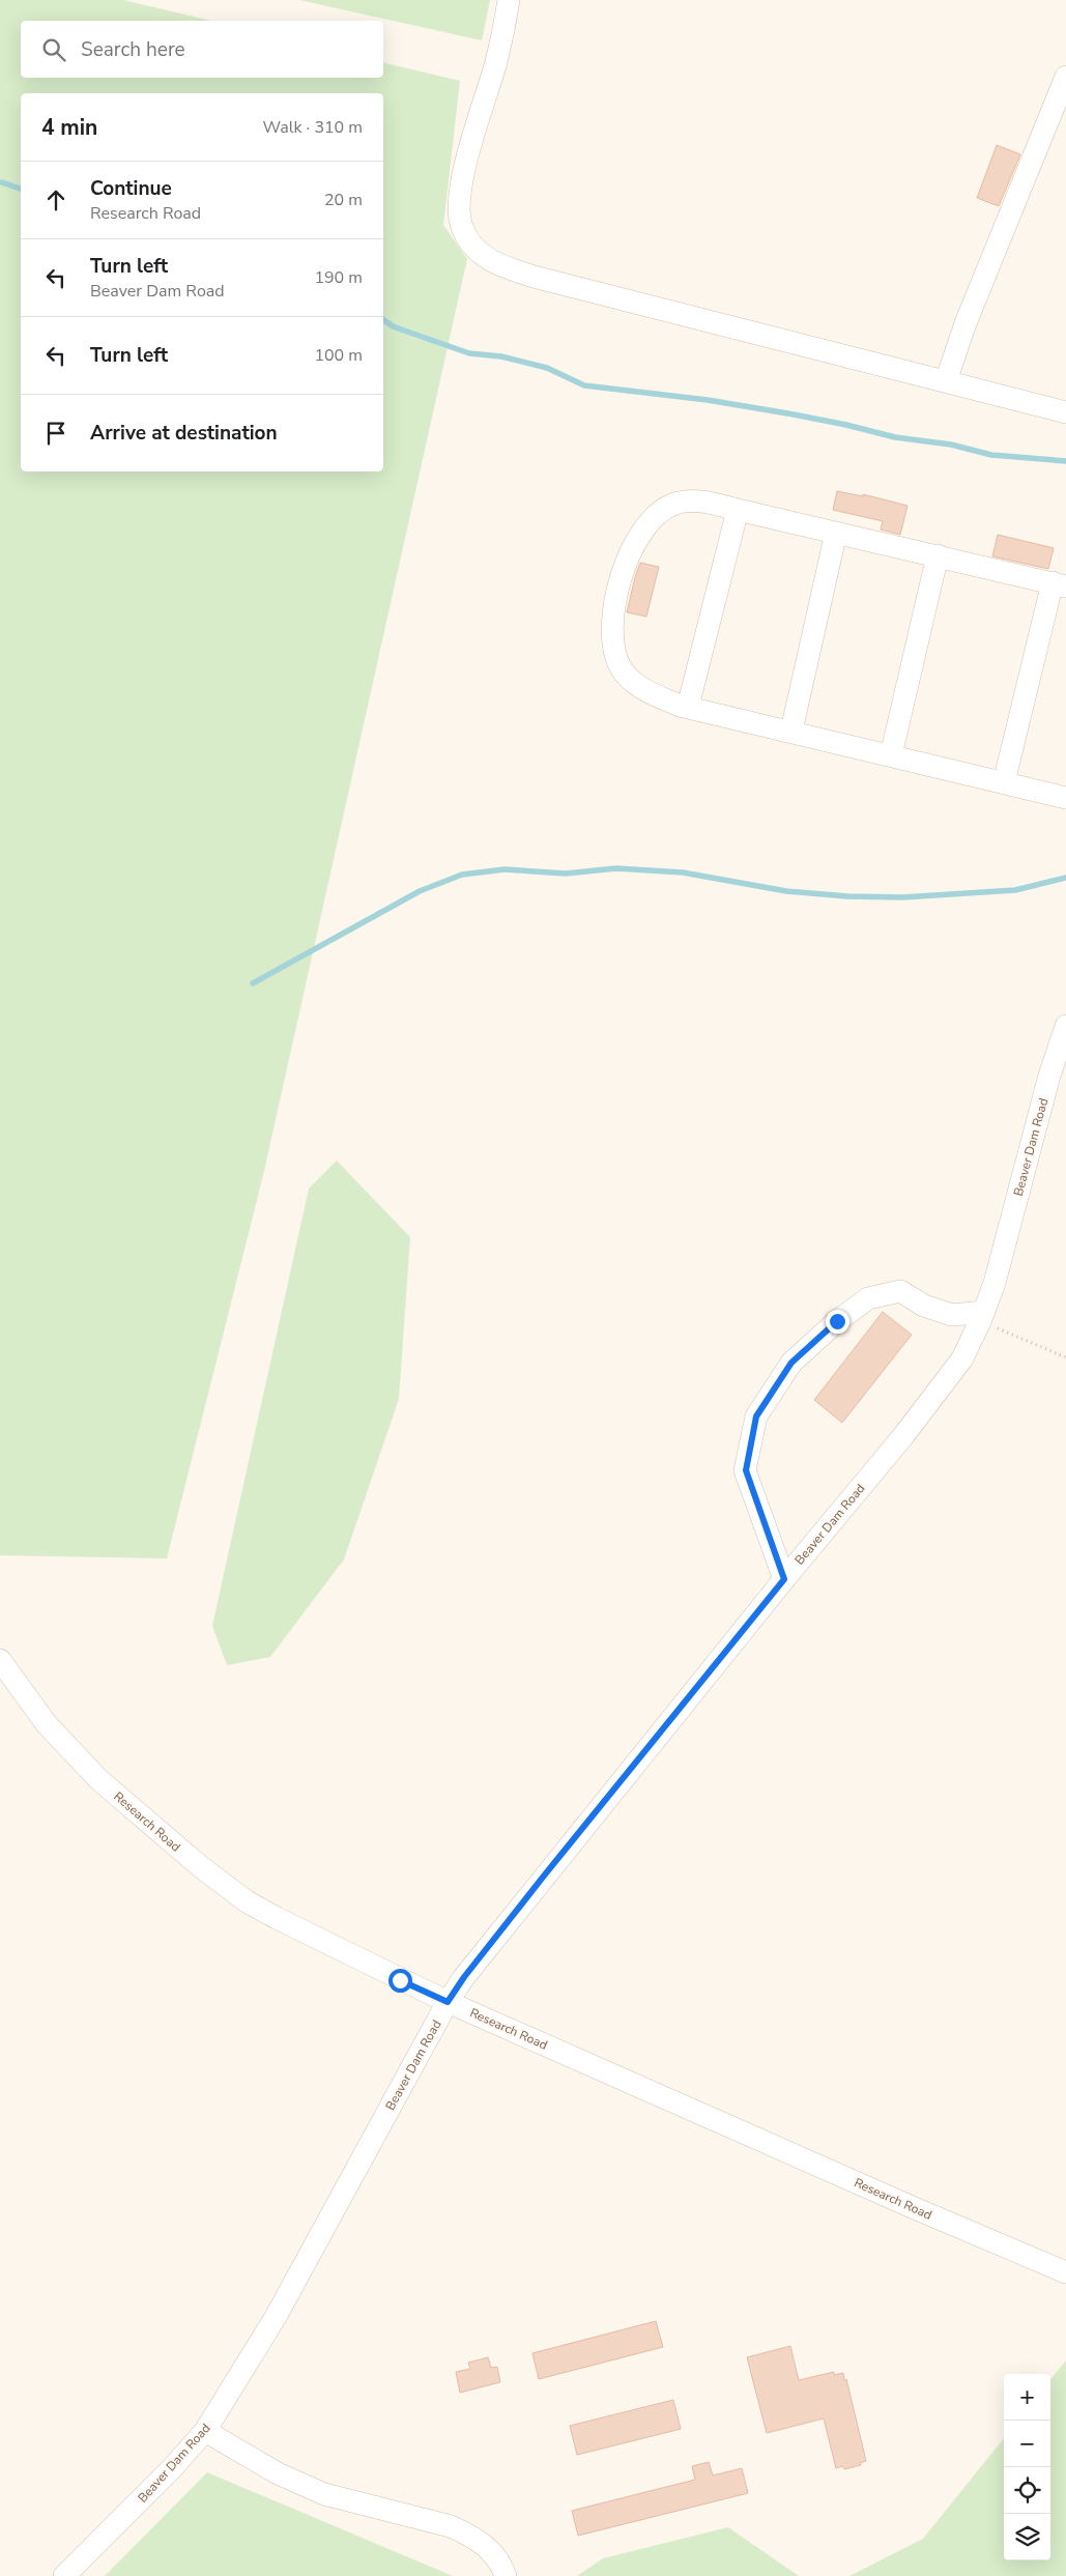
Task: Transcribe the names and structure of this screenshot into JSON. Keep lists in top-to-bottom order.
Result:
{
  "streets": {
    "street": ["Beaver Dam Road", "Research Road"]
  },
  "crossings": [
    ["Beaver Dam Road", "Research Road"]
  ],
  "page": {
    "search": "Search here",
    "heading": ["4 min", "Walk · 310 m"],
    "list": [
      ["Continue", "Research Road", "20 m"],
      ["Turn left", "Beaver Dam Road", "190 m"],
      ["Turn left", "100 m"],
      "Arrive at destination"
    ],
    "map_buttons": ["+", "−"]
  }
}
